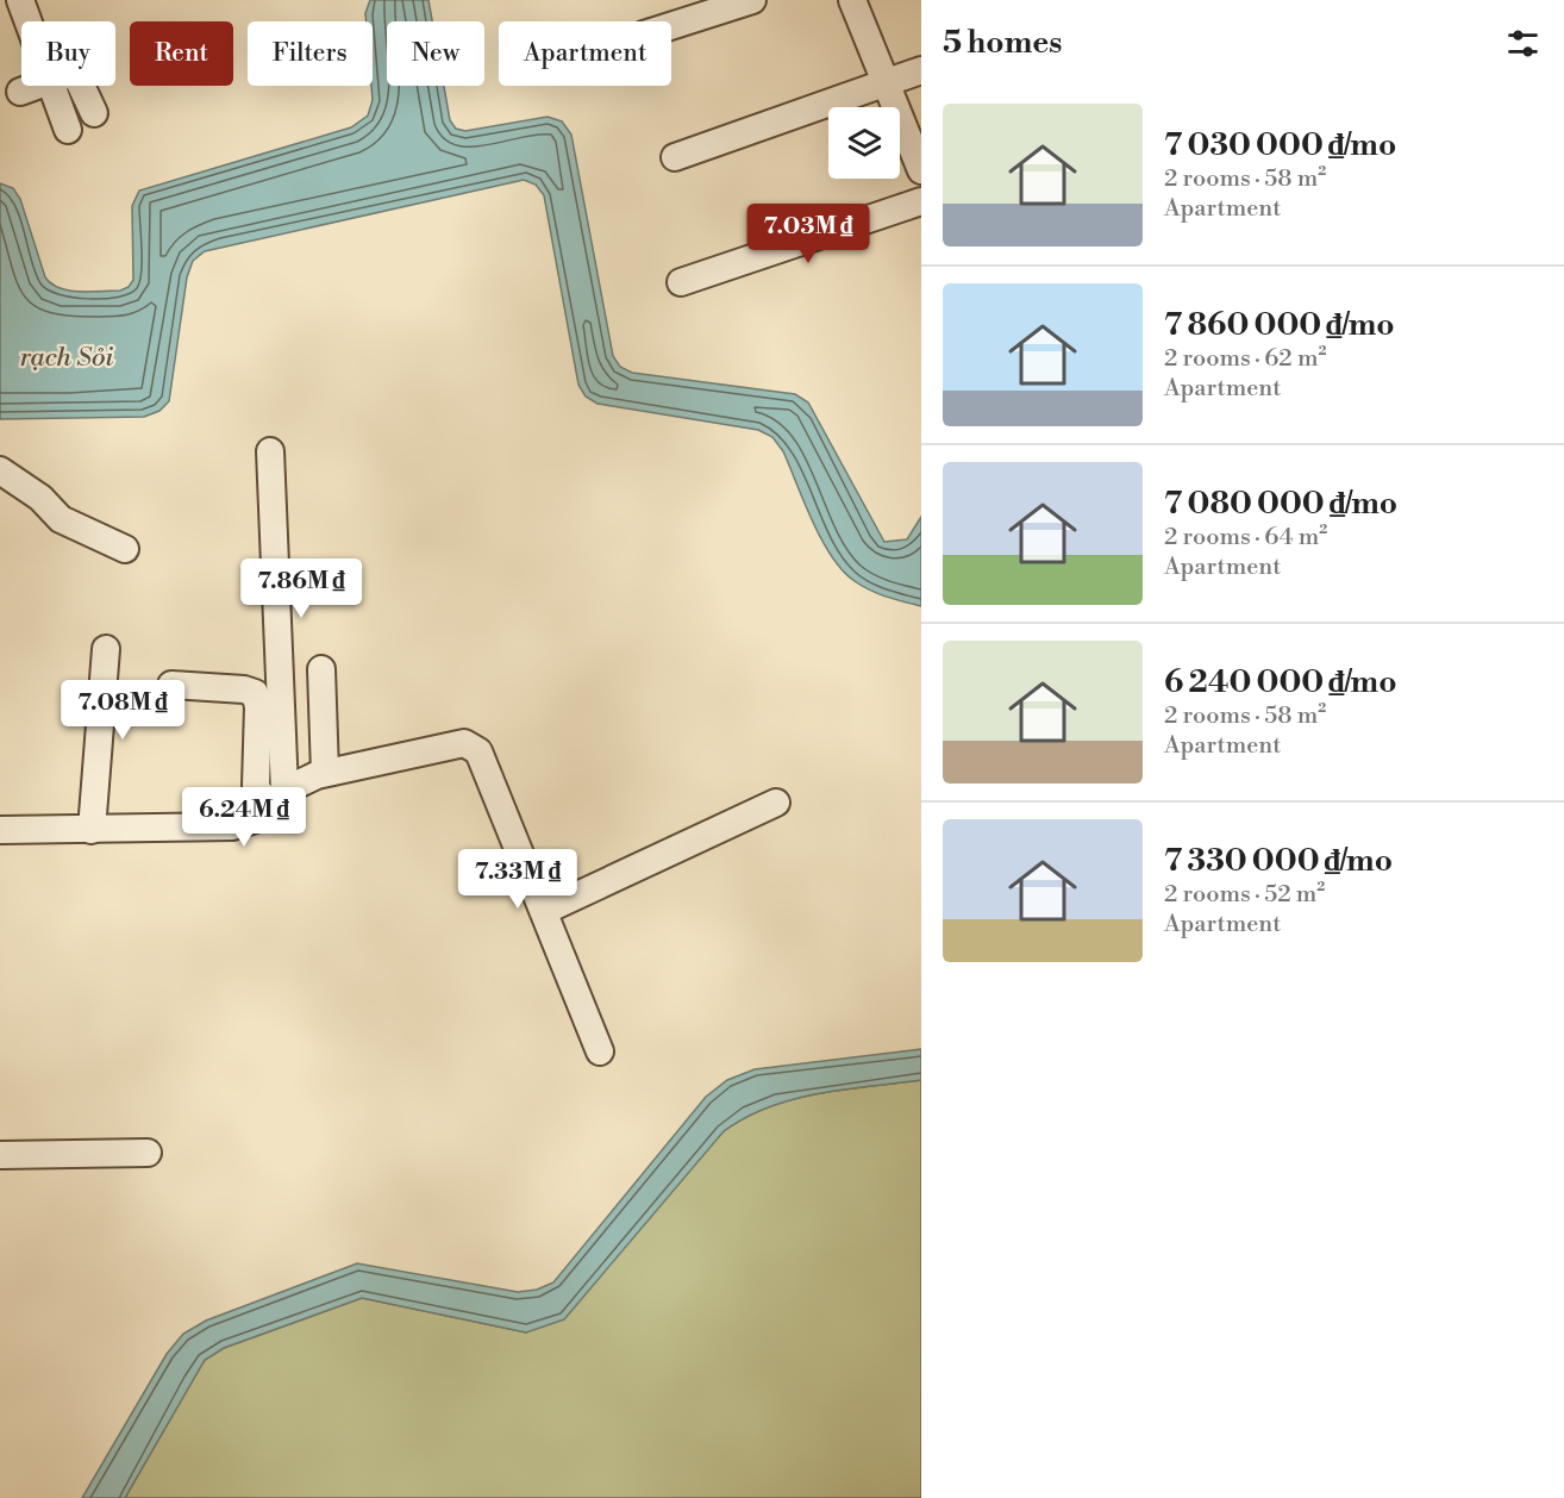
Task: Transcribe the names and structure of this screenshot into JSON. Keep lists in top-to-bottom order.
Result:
{
  "water": ["rạch Sỏi"],
  "page": {
    "heading": "5 homes",
    "chip": [
      "Buy",
      "Rent",
      "Filters",
      "New",
      "Apartment"
    ],
    "list": [
      {
        "name": "7 030 000 ₫/mo",
        "note": "2 rooms · 58 m² · Apartment"
      },
      {
        "name": "7 860 000 ₫/mo",
        "note": "2 rooms · 62 m² · Apartment"
      },
      {
        "name": "7 080 000 ₫/mo",
        "note": "2 rooms · 64 m² · Apartment"
      },
      {
        "name": "6 240 000 ₫/mo",
        "note": "2 rooms · 58 m² · Apartment"
      },
      {
        "name": "7 330 000 ₫/mo",
        "note": "2 rooms · 52 m² · Apartment"
      }
    ],
    "price": [
      "7.03M ₫",
      "7.86M ₫",
      "7.08M ₫",
      "6.24M ₫",
      "7.33M ₫"
    ]
  }
}
